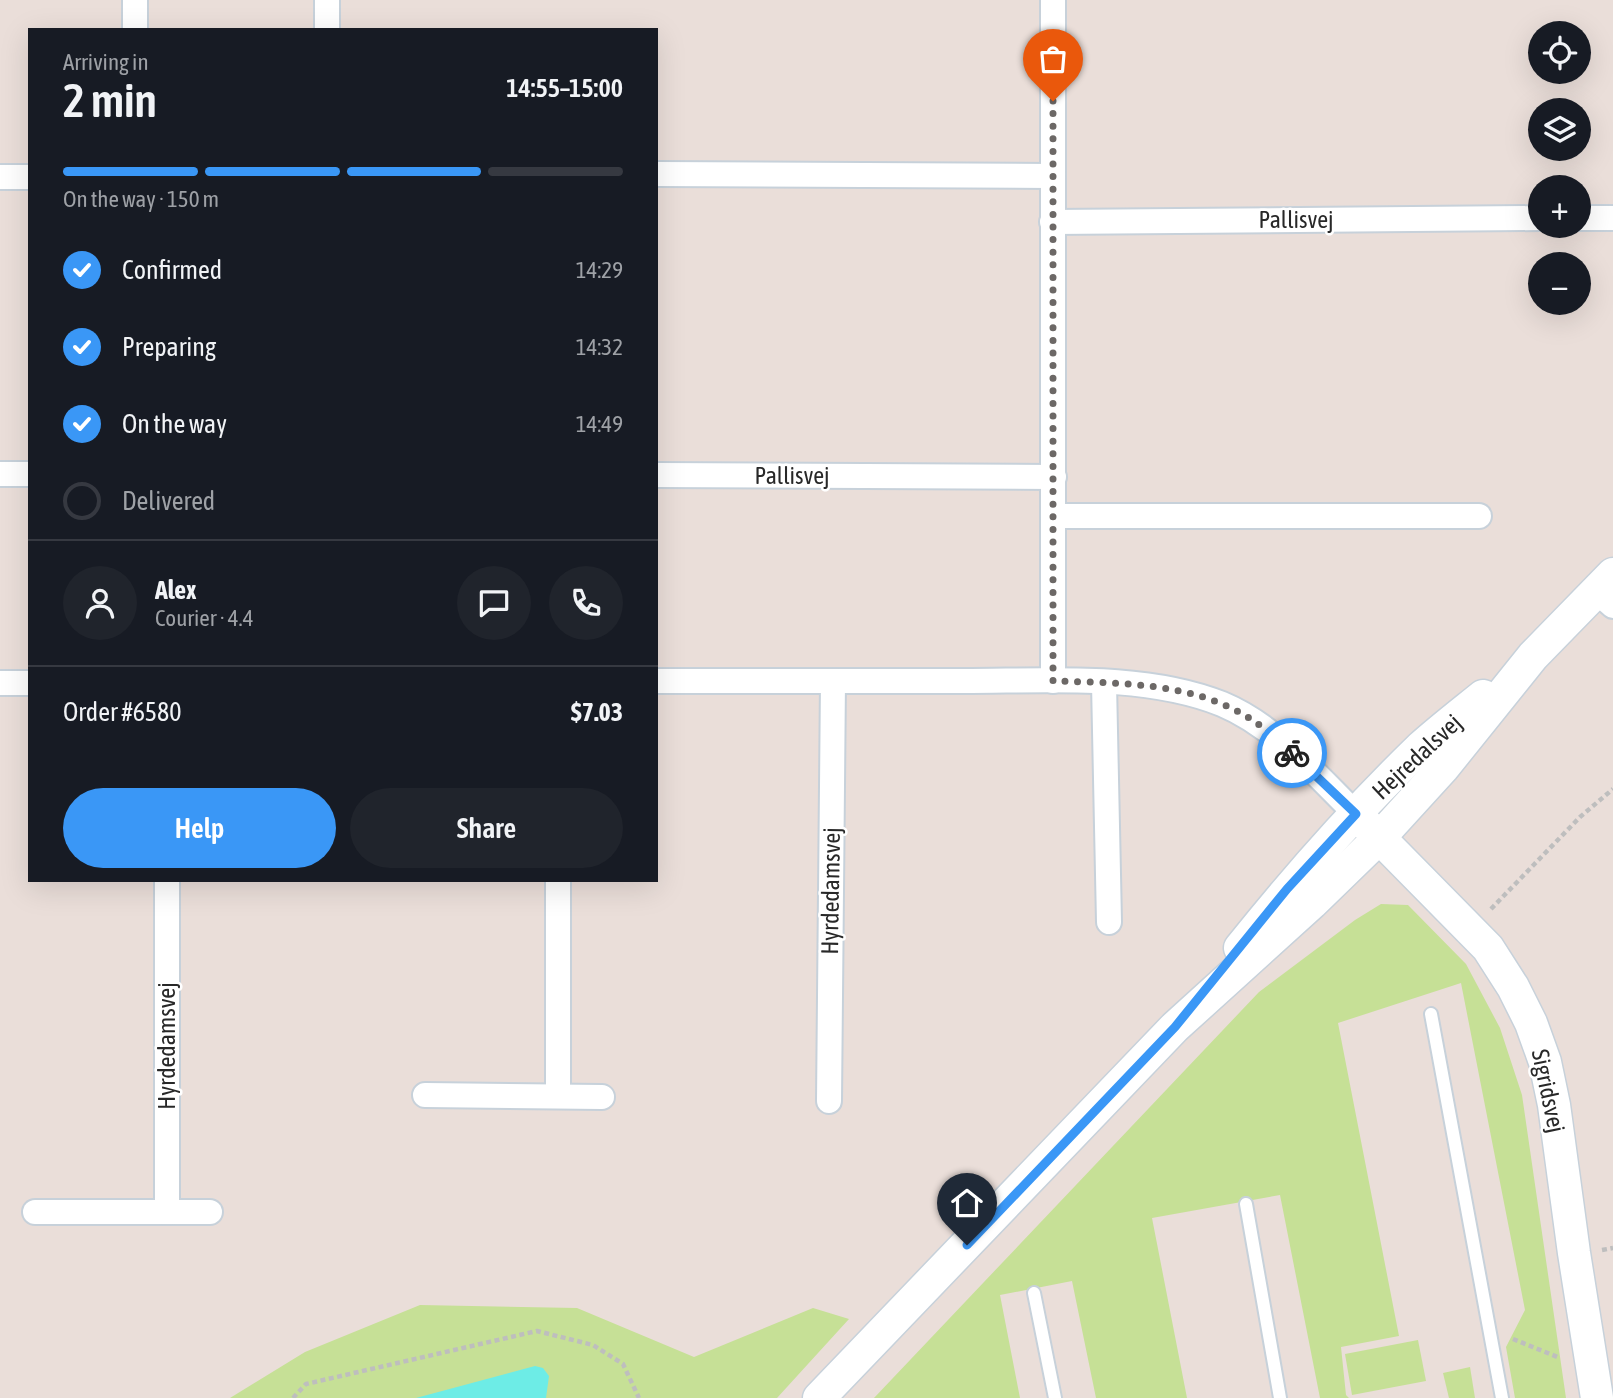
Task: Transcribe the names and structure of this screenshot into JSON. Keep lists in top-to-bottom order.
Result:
{
  "streets": {
    "street": [
      "Pallisvej",
      "Hejredalsvej",
      "Hyrdedamsvej",
      "Sigridsvej"
    ]
  },
  "crossings": [
    ["Hejredalsvej", "Sigridsvej"]
  ],
  "page": {
    "map_buttons": ["+", "−"],
    "heading": ["2 min", "Arriving in", "14:55–15:00"],
    "panel": [
      "Alex",
      "Courier · 4.4",
      "Order #6580",
      "$7.03"
    ],
    "bar": "On the way · 150 m",
    "list": [
      ["Confirmed", "14:29"],
      ["Preparing", "14:32"],
      ["On the way", "14:49"],
      "Delivered"
    ],
    "buttons": ["Help", "Share"]
  }
}
